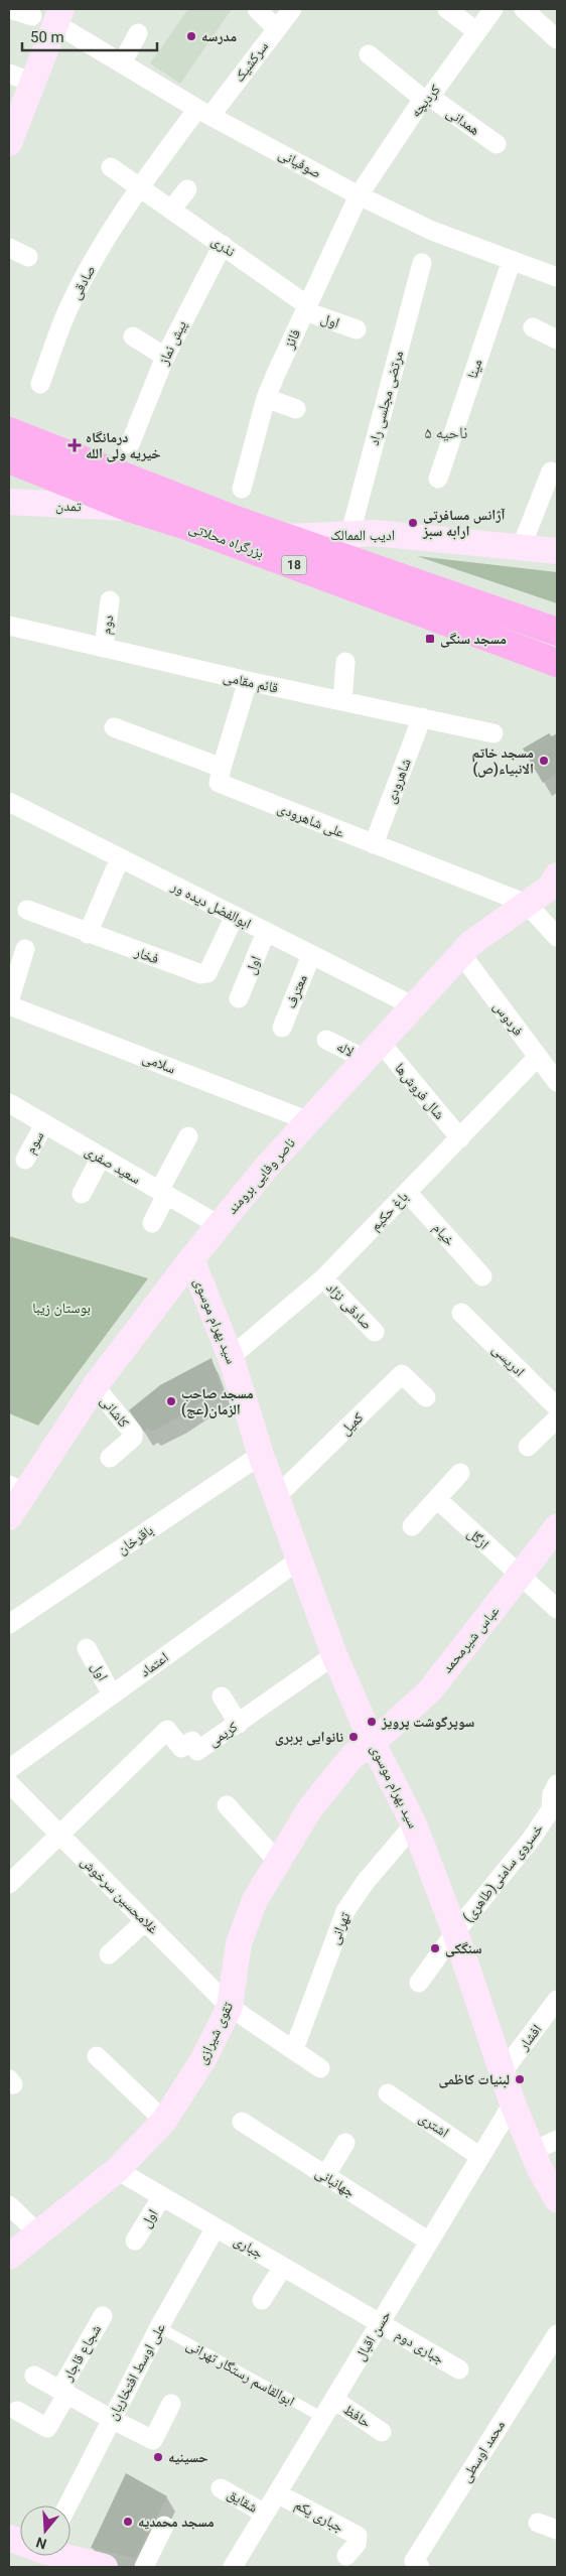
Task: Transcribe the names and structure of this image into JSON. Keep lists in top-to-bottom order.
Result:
{
  "streets": {
    "highway": ["بزرگراه محلاتی", "18"],
    "street": [
      "سرکشیک",
      "کردبچه",
      "همدانی",
      "صوفیانی",
      "نذری",
      "صادقی",
      "اول",
      "فائز",
      "پیش نماز",
      "مینا",
      "مرتضی مجلسی راد",
      "تمدن",
      "ادیب الممالک",
      "دوم",
      "قائم مقامی",
      "شاهرودی",
      "علی شاهرودی",
      "ابوالفضل دیده ور",
      "فخار",
      "معترف",
      "فردوس",
      "لاله",
      "سلامی",
      "شال فروش‌ها",
      "سوم",
      "سعید صفری",
      "ناصر وفایی برومند",
      "باغ حکیم",
      "خیام",
      "صادقی نژاد",
      "سید بهرام موسوی",
      "ادریسی",
      "کاشانی",
      "کمیل",
      "ازگل",
      "باقرخان",
      "عباس شیرمحمد",
      "اعتماد",
      "کریمی",
      "خسروی سامنی(طاهری)",
      "غلامحسین سرخوش",
      "تهرانی",
      "تقوی شیرازی",
      "افشار",
      "اشتری",
      "جهانبانی",
      "جباری",
      "حسن اقبال",
      "جباری دوم",
      "شجاع قاجار",
      "علی اوسط افتخاریان",
      "حافظ",
      "محمد اوسطی",
      "شقایق",
      "جباری یکم"
    ],
    "lane": ["ابوالقاسم رستگار تهرانی"]
  },
  "crossings": [
    ["سرکشیک", "صوفیانی"],
    ["سرکشیک", "صادقی"],
    ["کردبچه", "همدانی"],
    ["کردبچه", "صوفیانی"],
    ["کردبچه", "فائز"],
    ["صوفیانی", "صادقی"],
    ["صوفیانی", "فائز"],
    ["صوفیانی", "مینا"],
    ["نذری", "صادقی"],
    ["نذری", "اول"],
    ["نذری", "فائز"],
    ["نذری", "پیش نماز"],
    ["اول", "فائز"],
    ["اول", "ابوالفضل دیده ور"],
    ["اول", "اعتماد"],
    ["اول", "جباری"],
    ["مرتضی مجلسی راد", "ادیب الممالک"],
    ["تمدن", "بزرگراه محلاتی"],
    ["ادیب الممالک", "بزرگراه محلاتی"],
    ["دوم", "قائم مقامی"],
    ["قائم مقامی", "شاهرودی"],
    ["شاهرودی", "علی شاهرودی"],
    ["علی شاهرودی", "ناصر وفایی برومند"],
    ["ابوالفضل دیده ور", "فخار"],
    ["ابوالفضل دیده ور", "معترف"],
    ["ابوالفضل دیده ور", "ناصر وفایی برومند"],
    ["فردوس", "ناصر وفایی برومند"],
    ["فردوس", "باغ حکیم"],
    ["لاله", "شال فروش‌ها"],
    ["لاله", "ناصر وفایی برومند"],
    ["سلامی", "ناصر وفایی برومند"],
    ["شال فروش‌ها", "ناصر وفایی برومند"],
    ["شال فروش‌ها", "باغ حکیم"],
    ["سوم", "سعید صفری"],
    ["سعید صفری", "ناصر وفایی برومند"],
    ["ناصر وفایی برومند", "سید بهرام موسوی"],
    ["ناصر وفایی برومند", "کاشانی"],
    ["باغ حکیم", "خیام"],
    ["باغ حکیم", "صادقی نژاد"],
    ["باغ حکیم", "سید بهرام موسوی"],
    ["سید بهرام موسوی", "کمیل"],
    ["سید بهرام موسوی", "باقرخان"],
    ["سید بهرام موسوی", "عباس شیرمحمد"],
    ["سید بهرام موسوی", "اعتماد"],
    ["سید بهرام موسوی", "کریمی"],
    ["سید بهرام موسوی", "خسروی سامنی(طاهری)"],
    ["سید بهرام موسوی", "تهرانی"],
    ["سید بهرام موسوی", "تقوی شیرازی"],
    ["سید بهرام موسوی", "افشار"],
    ["سید بهرام موسوی", "حسن اقبال"],
    ["ازگل", "عباس شیرمحمد"],
    ["عباس شیرمحمد", "تقوی شیرازی"],
    ["کریمی", "غلامحسین سرخوش"],
    ["غلامحسین سرخوش", "تقوی شیرازی"],
    ["تقوی شیرازی", "جباری"],
    ["اشتری", "حسن اقبال"],
    ["جهانبانی", "حسن اقبال"],
    ["جباری", "حسن اقبال"],
    ["جباری", "جباری دوم"],
    ["جباری", "علی اوسط افتخاریان"],
    ["حسن اقبال", "جباری دوم"],
    ["حسن اقبال", "ابوالقاسم رستگار تهرانی"],
    ["حسن اقبال", "حافظ"],
    ["حسن اقبال", "شقایق"],
    ["حسن اقبال", "جباری یکم"],
    ["شجاع قاجار", "علی اوسط افتخاریان"],
    ["علی اوسط افتخاریان", "ابوالقاسم رستگار تهرانی"]
  ],
  "districts": ["ناحیه ۵"],
  "parks": ["بوستان زیبا"],
  "places": {
    "other": [
      "مدرسه",
      "آژانس مسافرتی ارابه سبز",
      "مسجد خاتم الانبیاء(ص)",
      "مسجد صاحب الزمان(عج)",
      "سوپرگوشت پرویز",
      "نانوایی بربری",
      "سنگکی",
      "لبنیات کاظمی",
      "حسینیه",
      "مسجد محمدیه"
    ],
    "health": ["درمانگاه خیریه ولی الله"],
    "transit": ["مسجد سنگی"]
  },
  "scale_bar": "50 m",
  "north": "bottom"
}
